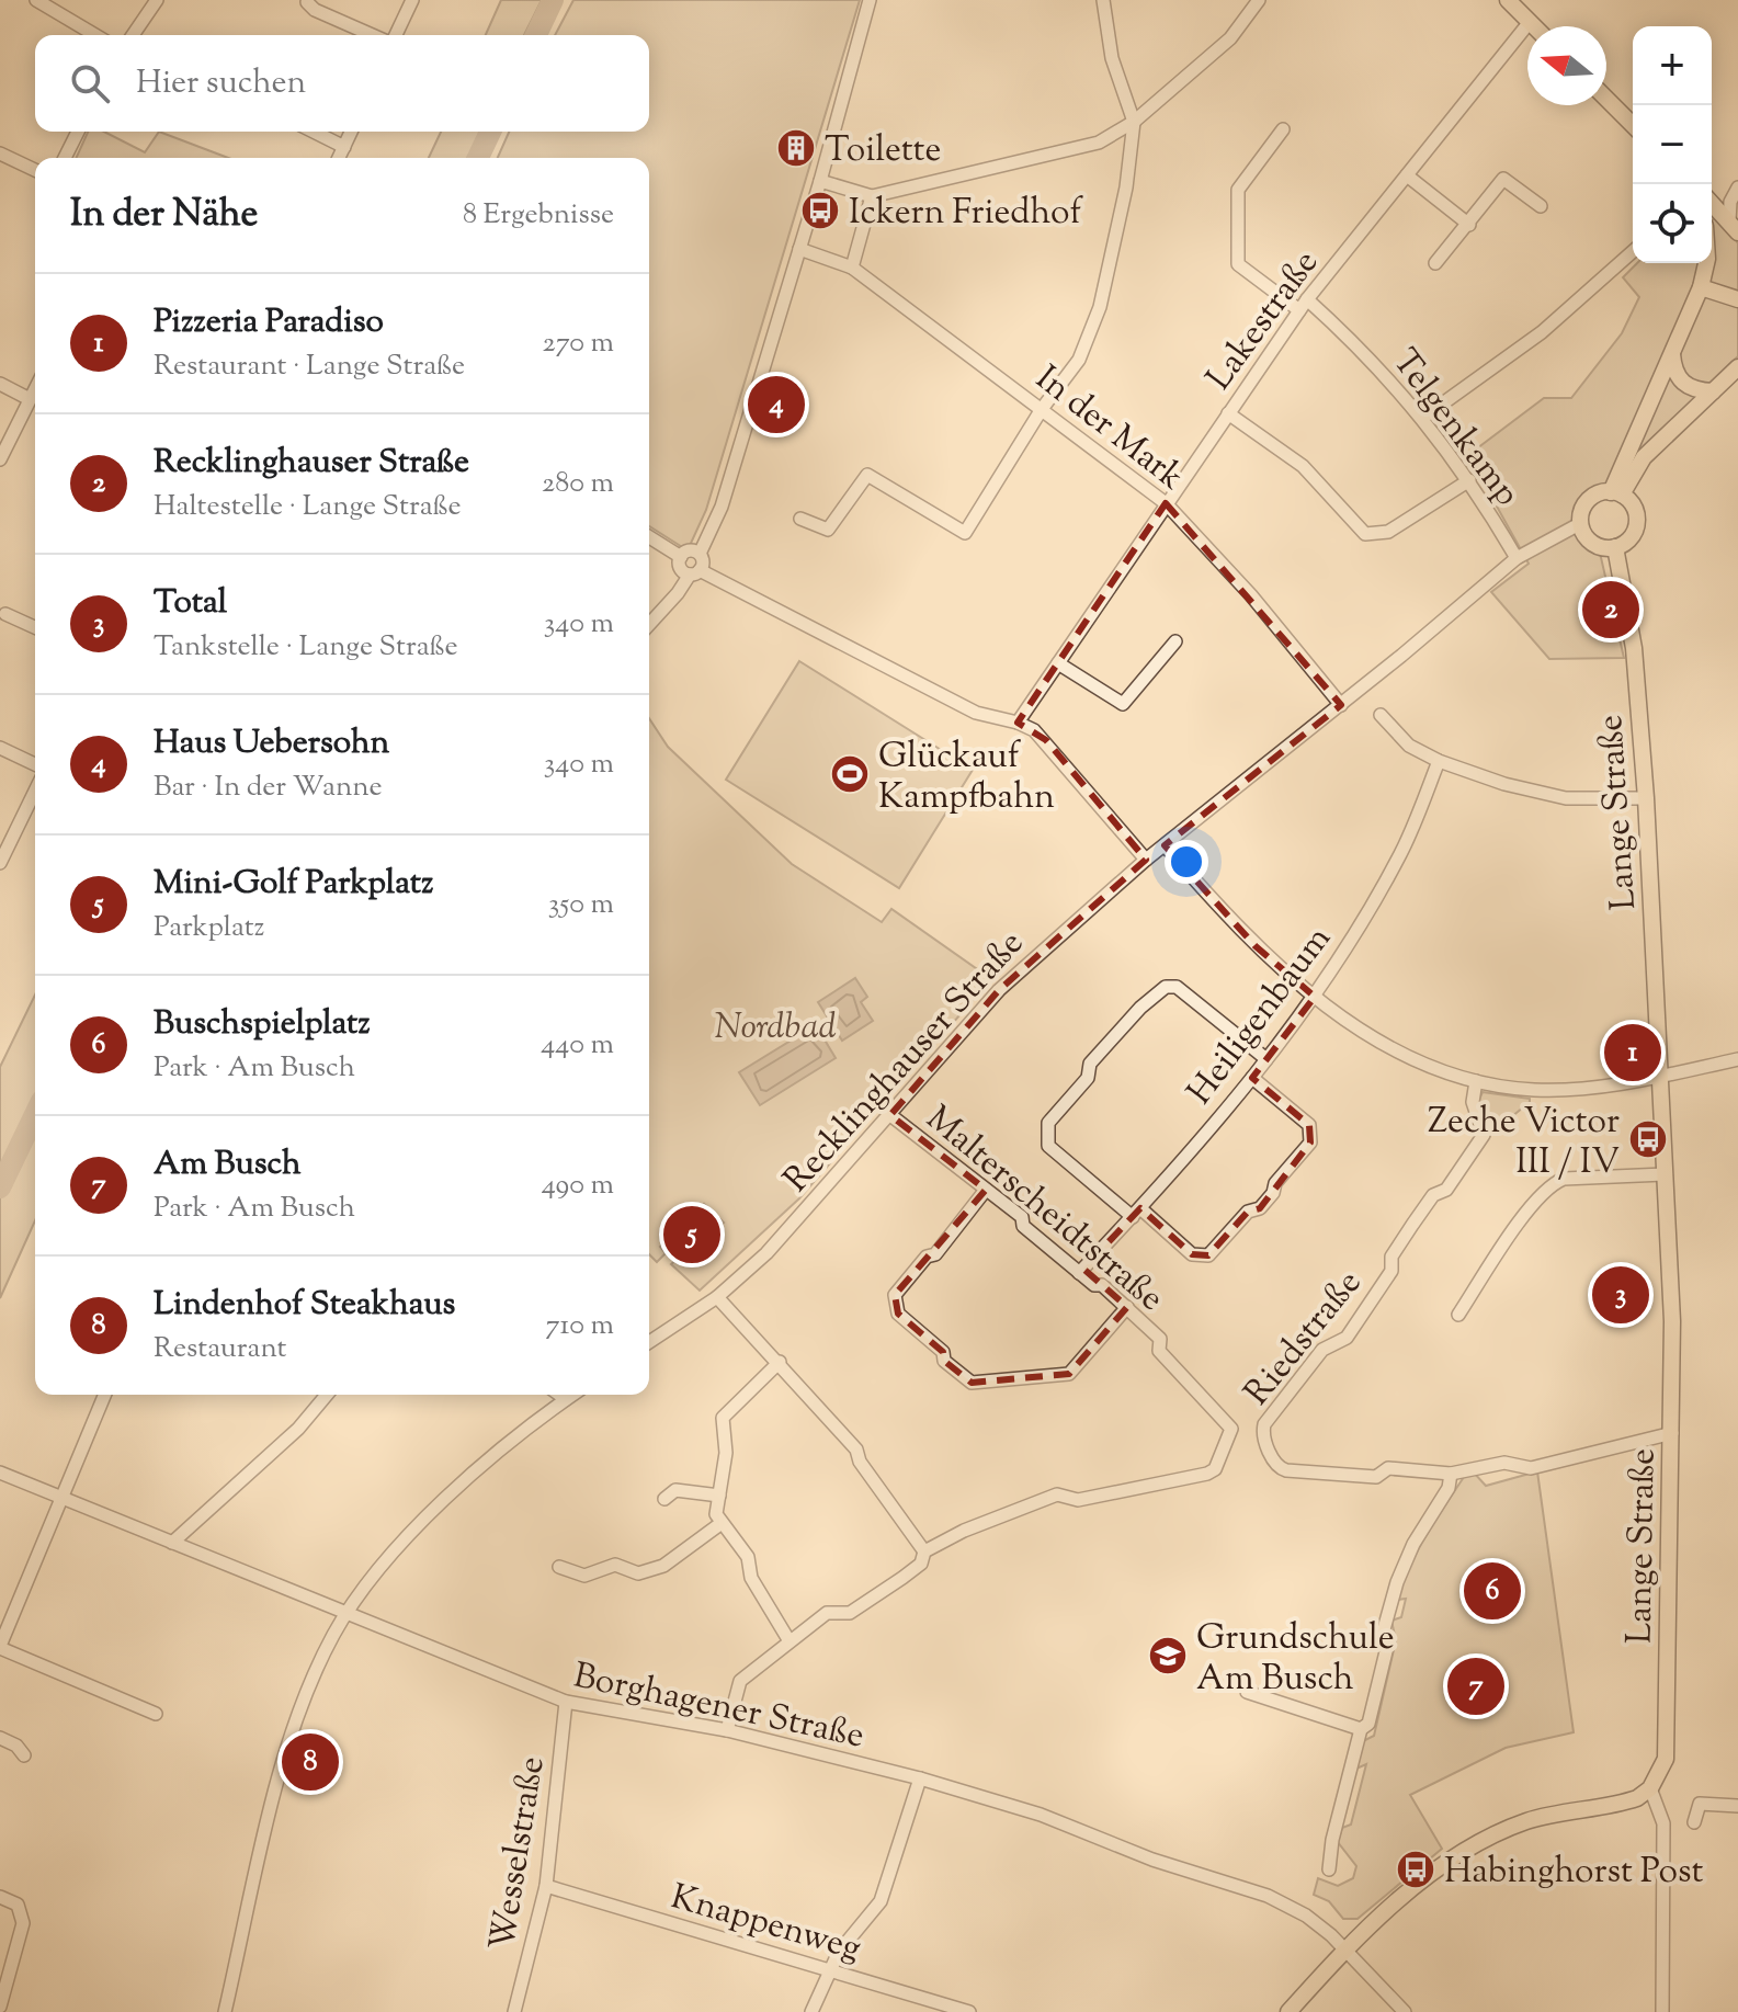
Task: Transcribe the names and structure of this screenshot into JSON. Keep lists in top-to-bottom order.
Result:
{
  "streets": {
    "main road": ["Lange Straße", "Recklinghauser Straße"],
    "street": [
      "Lakestraße",
      "In der Mark",
      "Telgenkamp",
      "Heiligenbaum",
      "Malterscheidtstraße",
      "Riedstraße",
      "Borghagener Straße",
      "Wesselstraße",
      "Knappenweg"
    ]
  },
  "crossings": [
    ["Lakestraße", "In der Mark"],
    ["Lakestraße", "Telgenkamp"],
    ["In der Mark", "Recklinghauser Straße"],
    ["Telgenkamp", "Recklinghauser Straße"],
    ["Lange Straße", "Recklinghauser Straße"],
    ["Lange Straße", "Riedstraße"],
    ["Heiligenbaum", "Malterscheidtstraße"],
    ["Recklinghauser Straße", "Malterscheidtstraße"],
    ["Borghagener Straße", "Wesselstraße"],
    ["Wesselstraße", "Knappenweg"]
  ],
  "parks": ["Nordbad"],
  "places": {
    "building": ["Toilette"],
    "bus stop": ["Ickern Friedhof", "Zeche Victor III / IV", "Habinghorst Post"],
    "sports": ["Glückauf Kampfbahn"],
    "school or university": ["Grundschule Am Busch"]
  },
  "north": "left",
  "page": {
    "map_buttons": ["+", "−"],
    "search": "Hier suchen",
    "heading": ["In der Nähe", "8 Ergebnisse"],
    "list": [
      {
        "mark": "1",
        "name": "Pizzeria Paradiso",
        "note": "Restaurant · Lange Straße",
        "value": "270 m"
      },
      {
        "mark": "2",
        "name": "Recklinghauser Straße",
        "note": "Haltestelle · Lange Straße",
        "value": "280 m"
      },
      {
        "mark": "3",
        "name": "Total",
        "note": "Tankstelle · Lange Straße",
        "value": "340 m"
      },
      {
        "mark": "4",
        "name": "Haus Uebersohn",
        "note": "Bar · In der Wanne",
        "value": "340 m"
      },
      {
        "mark": "5",
        "name": "Mini-Golf Parkplatz",
        "note": "Parkplatz",
        "value": "350 m"
      },
      {
        "mark": "6",
        "name": "Buschspielplatz",
        "note": "Park · Am Busch",
        "value": "440 m"
      },
      {
        "mark": "7",
        "name": "Am Busch",
        "note": "Park · Am Busch",
        "value": "490 m"
      },
      {
        "mark": "8",
        "name": "Lindenhof Steakhaus",
        "note": "Restaurant",
        "value": "710 m"
      }
    ],
    "pins": [
      "4",
      "2",
      "1",
      "5",
      "3",
      "6",
      "7",
      "8"
    ]
  }
}
